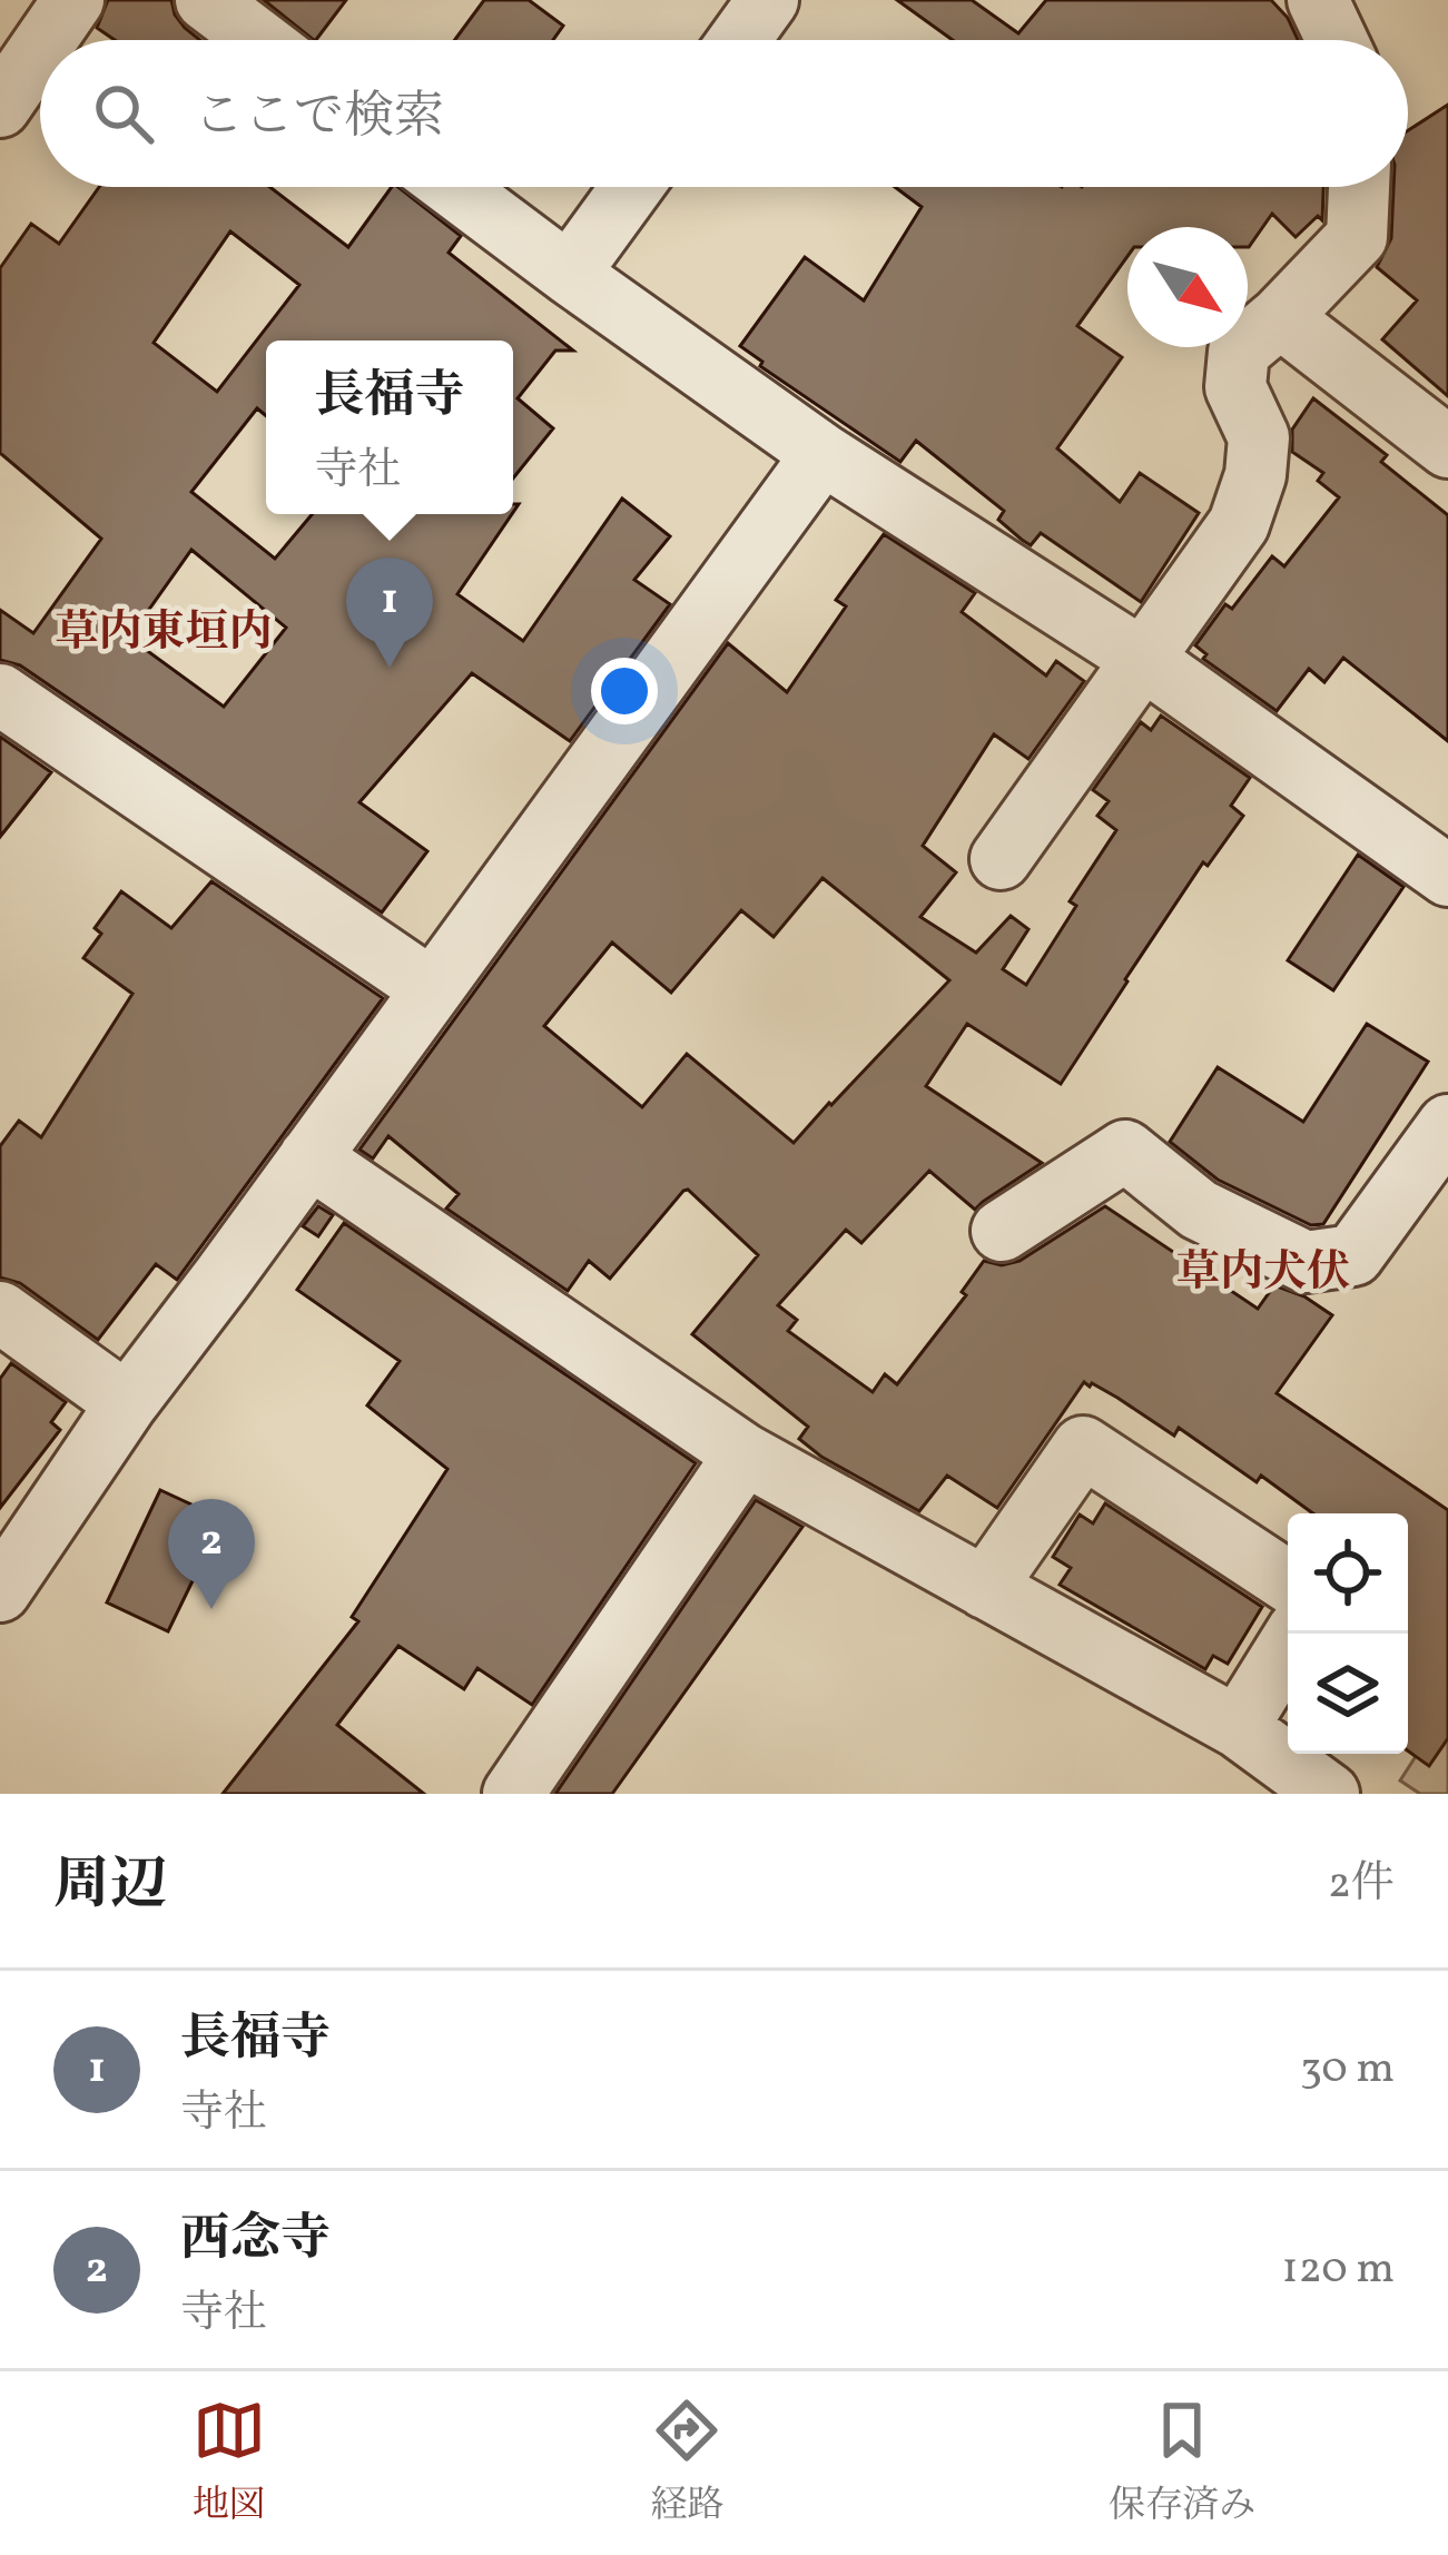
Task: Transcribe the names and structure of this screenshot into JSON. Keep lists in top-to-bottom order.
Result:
{
  "districts": ["草内東垣内", "草内犬伏"],
  "north": "bottom right",
  "page": {
    "search": "ここで検索",
    "popup": ["長福寺", "寺社"],
    "pins": ["1", "2"],
    "heading": ["周辺", "2件"],
    "list": [
      {
        "mark": "1",
        "name": "長福寺",
        "note": "寺社",
        "value": "30 m"
      },
      {
        "mark": "2",
        "name": "西念寺",
        "note": "寺社",
        "value": "120 m"
      }
    ],
    "nav": ["地図", "経路", "保存済み"]
  }
}
